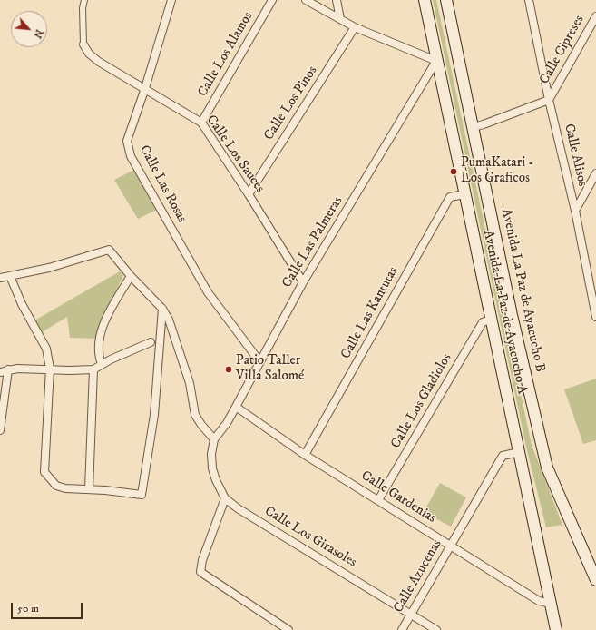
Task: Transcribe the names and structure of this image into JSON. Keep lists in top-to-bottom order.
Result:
{
  "streets": {
    "main road": ["Avenida La Paz de Ayacucho B", "Avenida La Paz de Ayacucho A"],
    "street": [
      "Calle Cipreses",
      "Calle Los Alamos",
      "Calle Los Pinos",
      "Calle Los Sauces",
      "Calle Alisos",
      "Calle Las Rosas",
      "Calle Las Palmeras",
      "Calle Las Kantutas",
      "Calle Los Gladiolos",
      "Calle Gardenias",
      "Calle Los Girasoles",
      "Calle Azucenas"
    ]
  },
  "crossings": [
    ["Calle Cipreses", "Calle Alisos"],
    ["Calle Cipreses", "Avenida La Paz de Ayacucho B"],
    ["Calle Los Alamos", "Calle Los Sauces"],
    ["Calle Los Pinos", "Calle Los Sauces"],
    ["Calle Los Sauces", "Calle Las Rosas"],
    ["Calle Los Sauces", "Calle Las Palmeras"],
    ["Calle Las Rosas", "Calle Las Palmeras"],
    ["Calle Las Palmeras", "Avenida La Paz de Ayacucho A"],
    ["Calle Las Palmeras", "Calle Gardenias"],
    ["Calle Las Palmeras", "Calle Los Girasoles"],
    ["Avenida La Paz de Ayacucho A", "Calle Las Kantutas"],
    ["Avenida La Paz de Ayacucho A", "Calle Los Gladiolos"],
    ["Avenida La Paz de Ayacucho A", "Calle Gardenias"],
    ["Avenida La Paz de Ayacucho A", "Calle Azucenas"],
    ["Calle Las Kantutas", "Calle Gardenias"],
    ["Calle Los Gladiolos", "Calle Gardenias"],
    ["Calle Gardenias", "Calle Azucenas"],
    ["Calle Los Girasoles", "Calle Azucenas"]
  ],
  "places": ["PumaKatari - Los Graficos", "Patio Taller Villa Salomé"],
  "scale_bar": "50 m",
  "north": "bottom right"
}
